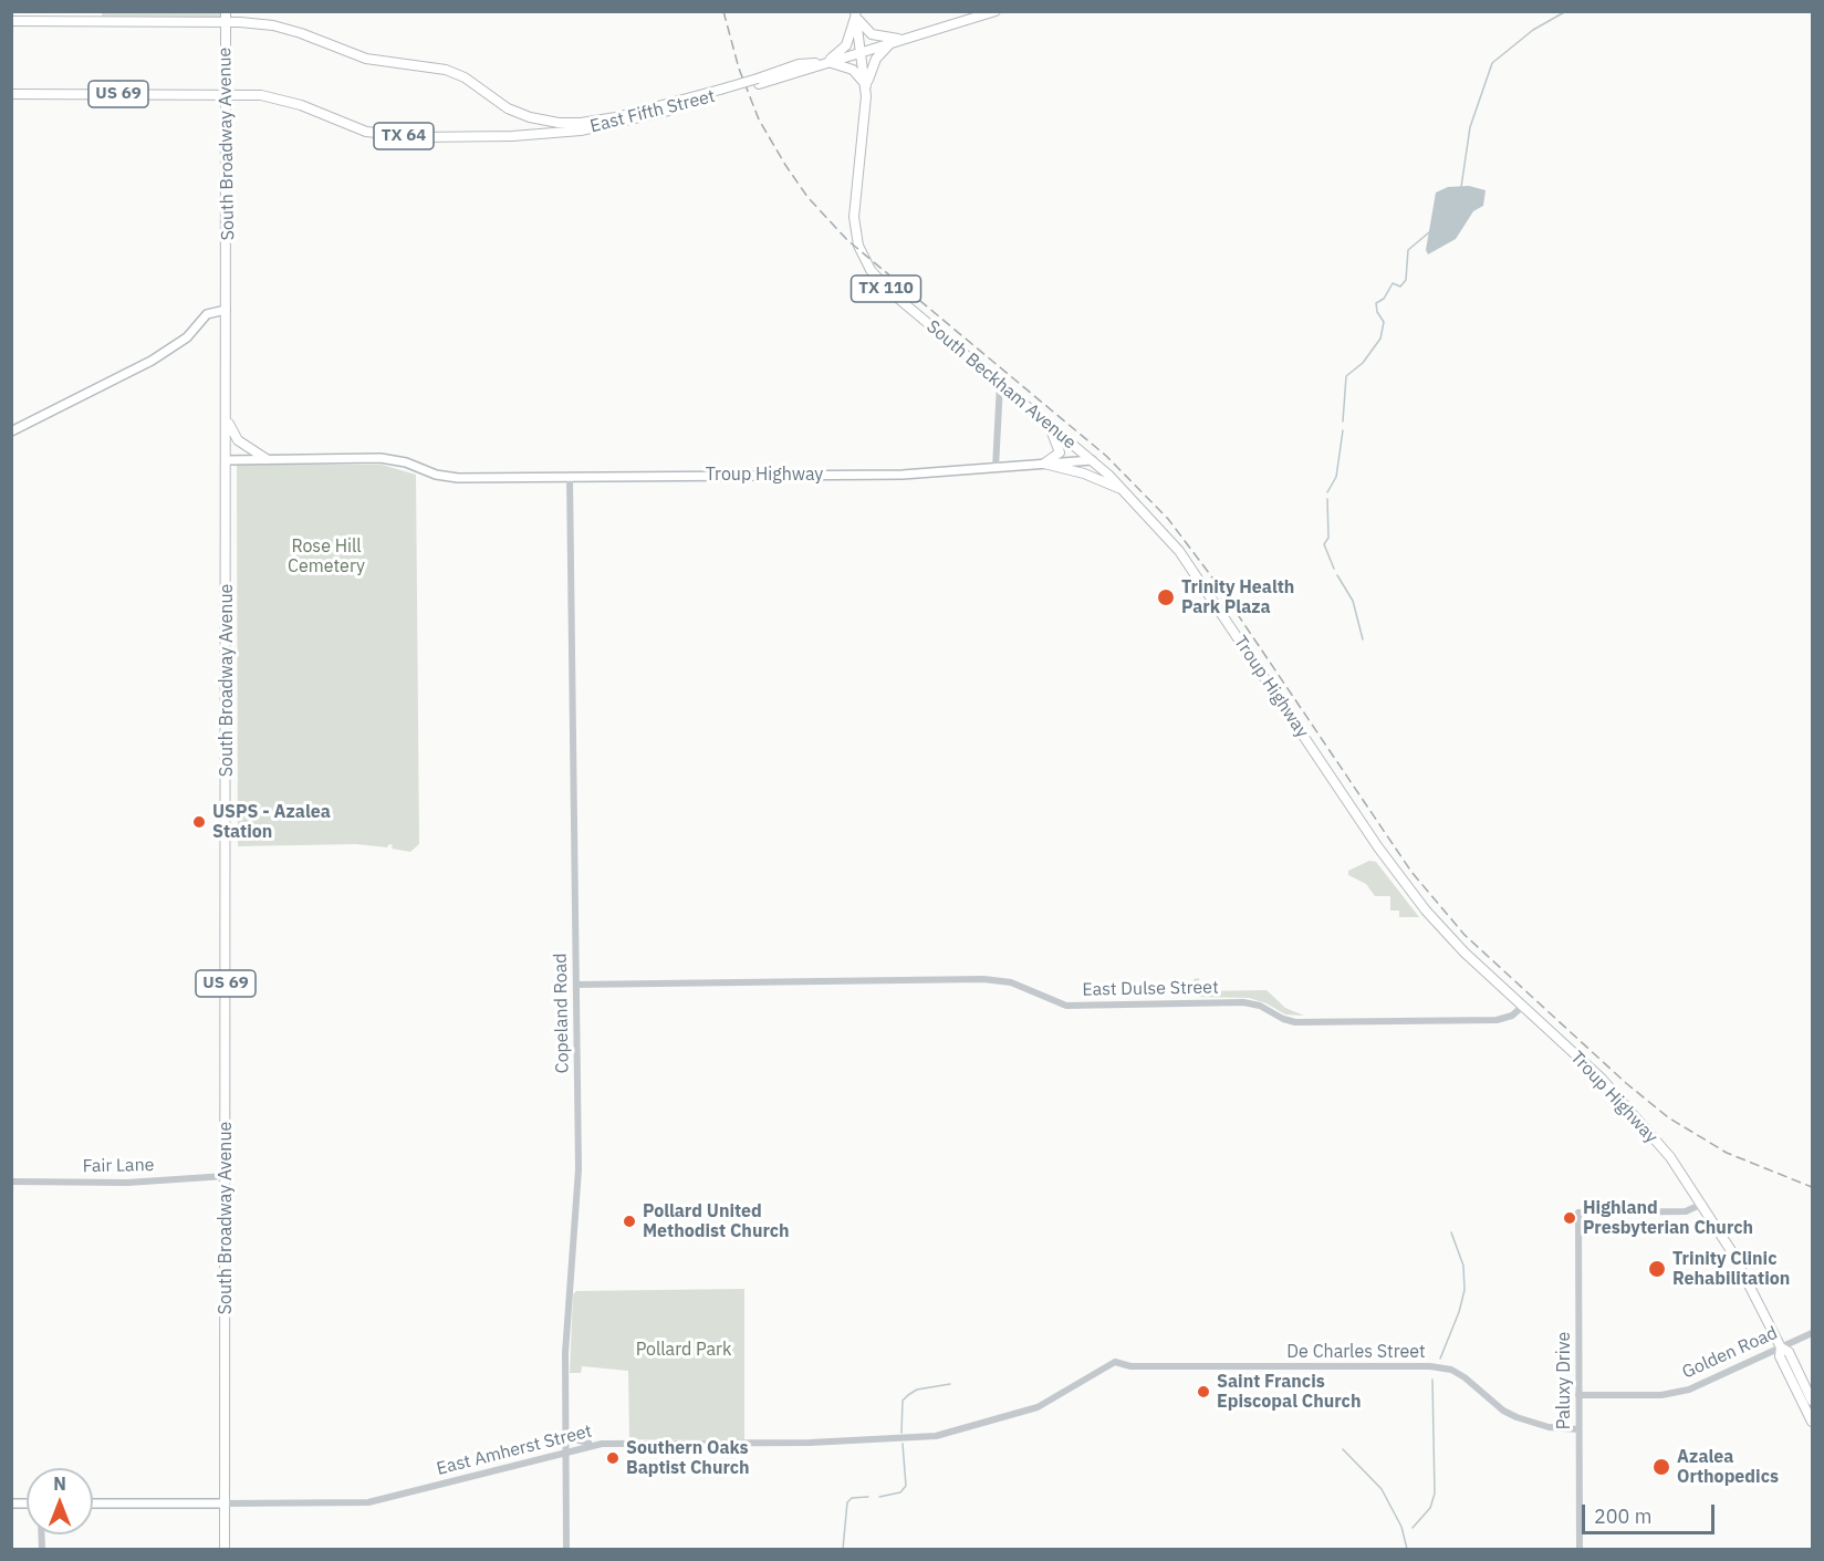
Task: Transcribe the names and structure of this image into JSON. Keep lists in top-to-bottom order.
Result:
{
  "streets": {
    "main road": [
      "US 69",
      "East Fifth Street",
      "TX 64",
      "South Broadway Avenue",
      "TX 110",
      "South Beckham Avenue",
      "Troup Highway"
    ],
    "street": [
      "East Dulse Street",
      "Copeland Road",
      "Fair Lane",
      "De Charles Street",
      "Golden Road",
      "Paluxy Drive",
      "East Amherst Street"
    ]
  },
  "crossings": [
    ["US 69", "East Fifth Street"],
    ["US 69", "South Broadway Avenue"],
    ["East Fifth Street", "TX 64"],
    ["East Fifth Street", "South Broadway Avenue"],
    ["TX 64", "South Beckham Avenue"],
    ["South Broadway Avenue", "Troup Highway"],
    ["South Broadway Avenue", "Fair Lane"],
    ["South Broadway Avenue", "East Amherst Street"],
    ["South Beckham Avenue", "Troup Highway"],
    ["Troup Highway", "East Dulse Street"],
    ["Troup Highway", "Copeland Road"],
    ["Troup Highway", "Golden Road"],
    ["Troup Highway", "Paluxy Drive"],
    ["East Dulse Street", "Copeland Road"],
    ["Copeland Road", "East Amherst Street"],
    ["De Charles Street", "Paluxy Drive"],
    ["De Charles Street", "East Amherst Street"],
    ["Golden Road", "Paluxy Drive"]
  ],
  "parks": ["Rose Hill Cemetery", "Pollard Park"],
  "places": [
    "Trinity Health Park Plaza",
    "USPS - Azalea Station",
    "Highland Presbyterian Church",
    "Pollard United Methodist Church",
    "Trinity Clinic Rehabilitation",
    "Saint Francis Episcopal Church",
    "Southern Oaks Baptist Church",
    "Azalea Orthopedics"
  ],
  "scale_bar": "200 m",
  "north": "top"
}
